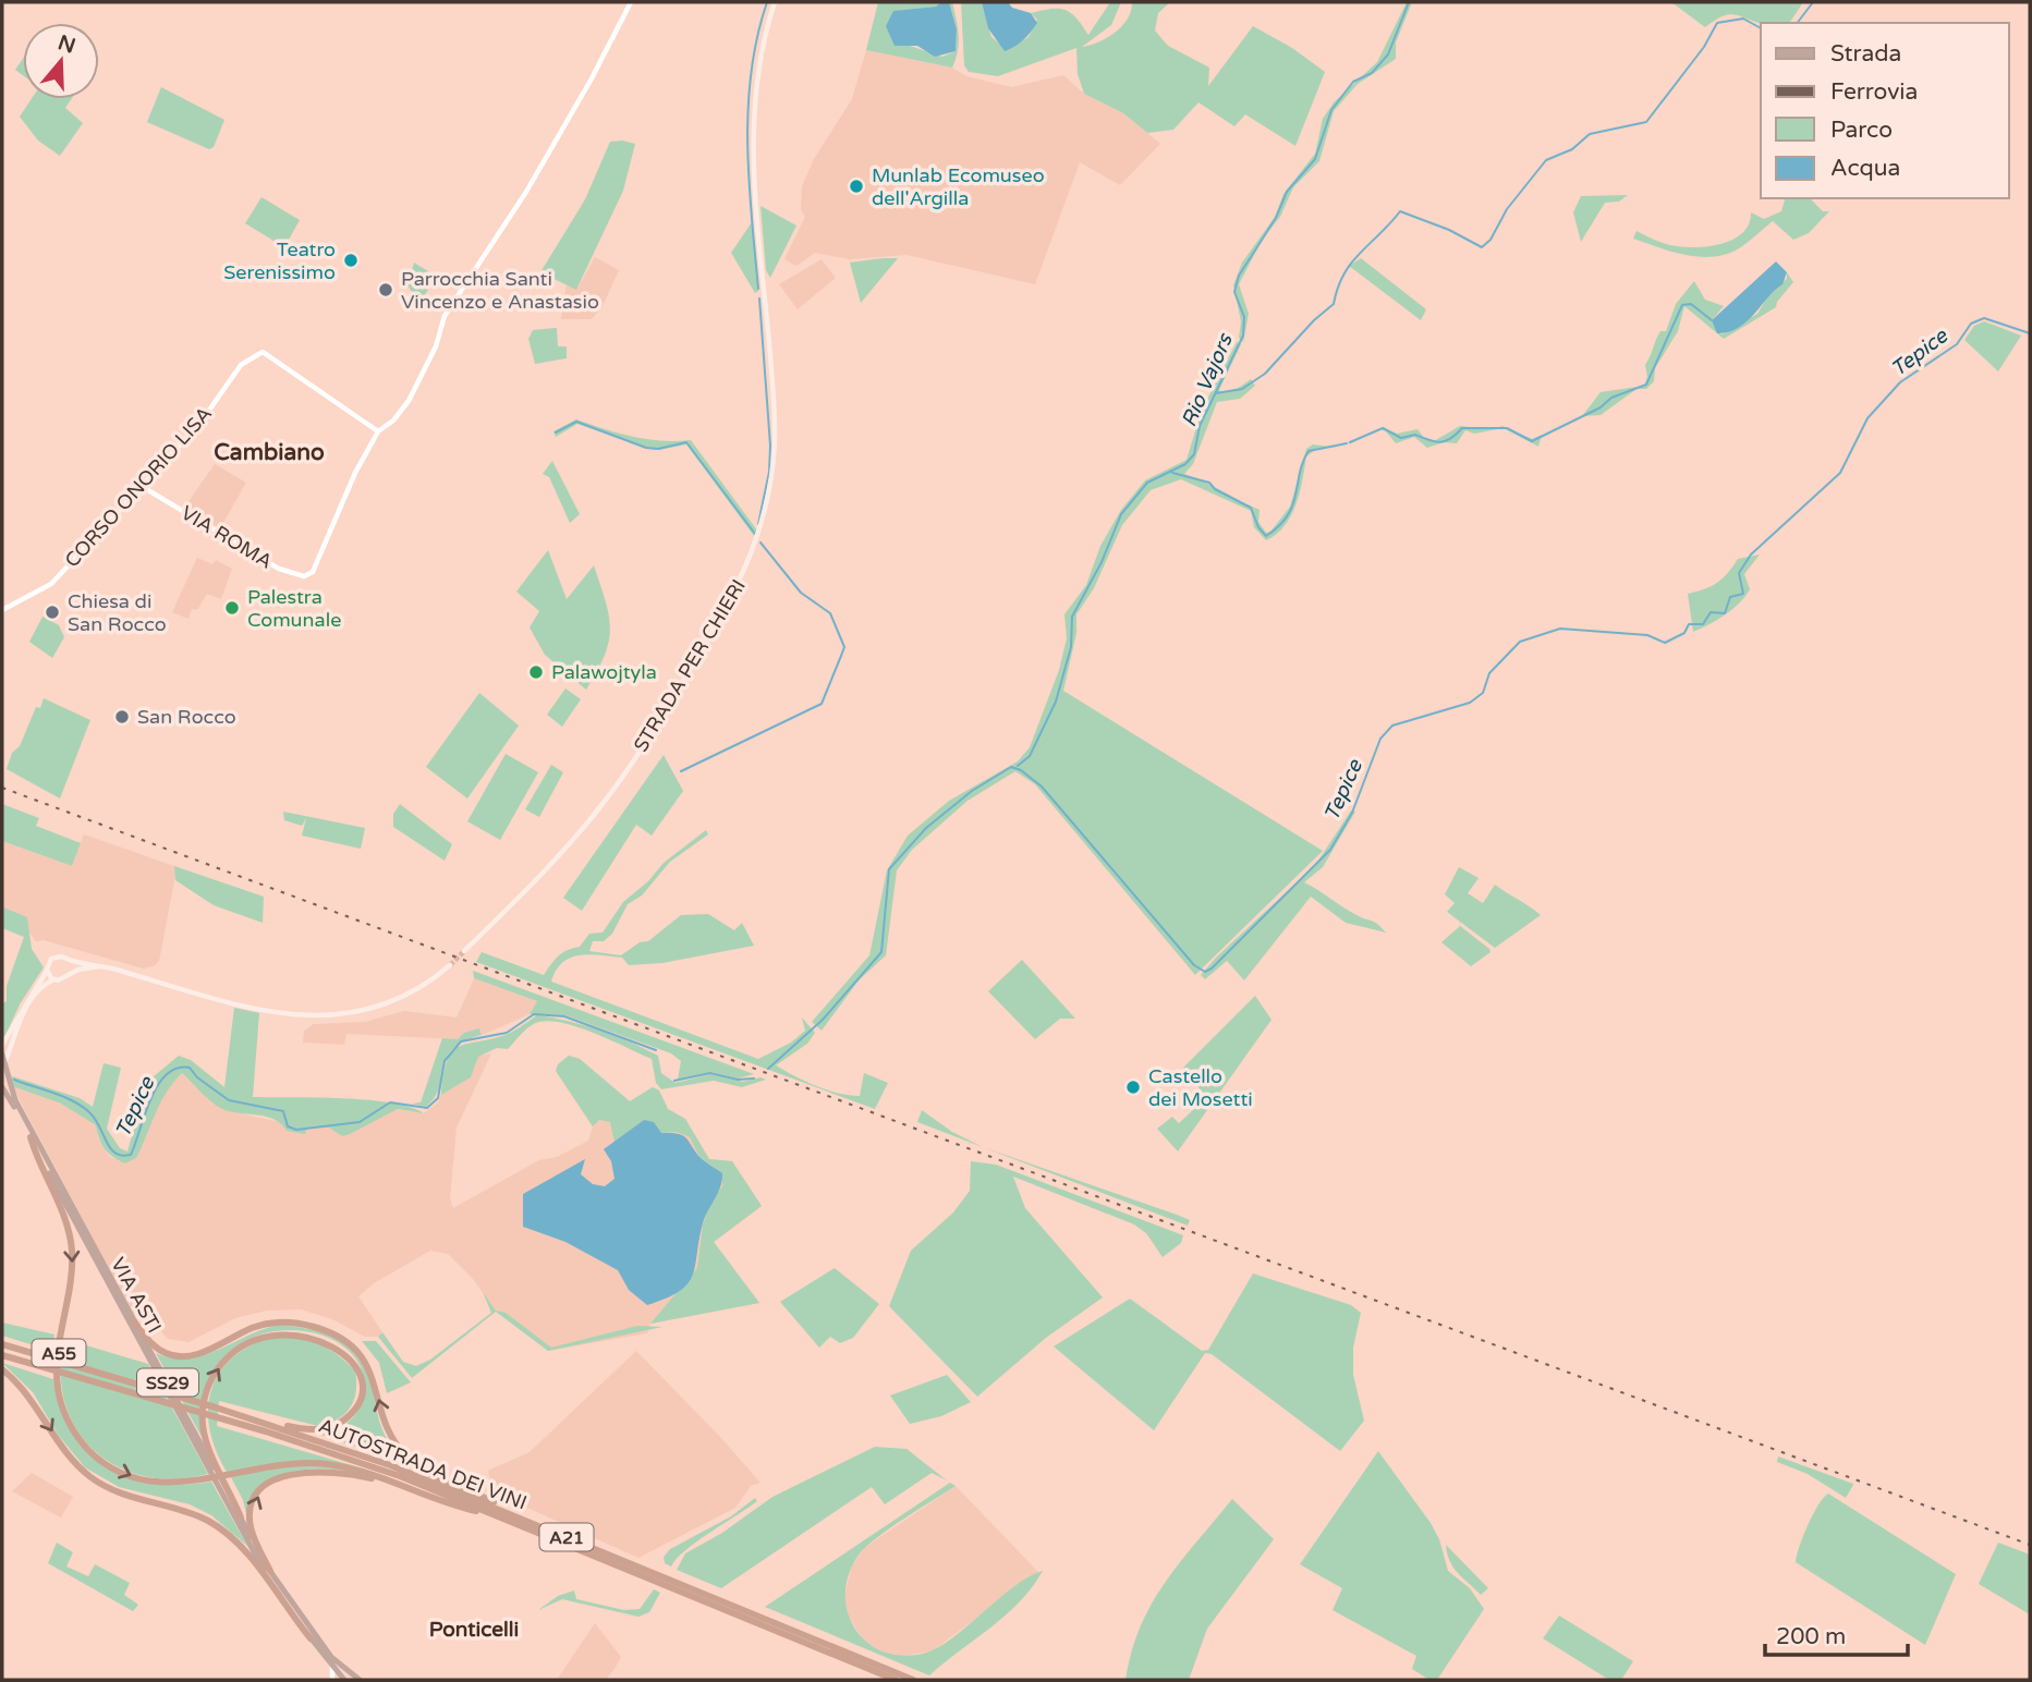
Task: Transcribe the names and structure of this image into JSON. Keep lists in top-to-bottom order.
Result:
{
  "streets": {
    "highway": ["A55", "AUTOSTRADA DEI VINI", "A21"],
    "main road": ["STRADA PER CHIERI", "VIA ASTI", "SS29"],
    "street": ["CORSO ONORIO LISA", "VIA ROMA"]
  },
  "crossings": [
    ["CORSO ONORIO LISA", "VIA ROMA"],
    ["VIA ASTI", "A55"],
    ["A55", "AUTOSTRADA DEI VINI"]
  ],
  "districts": ["Cambiano", "Ponticelli"],
  "water": ["Tepice", "Rio Vajors"],
  "places": [
    "Munlab Ecomuseo dell'Argilla",
    "Teatro Serenissimo",
    "Parrocchia Santi Vincenzo e Anastasio",
    "Palestra Comunale",
    "Chiesa di San Rocco",
    "Palawojtyla",
    "San Rocco",
    "Castello dei Mosetti"
  ],
  "legend": [
    "Strada",
    "Ferrovia",
    "Parco",
    "Acqua"
  ],
  "scale_bar": "200 m",
  "north": "top"
}
